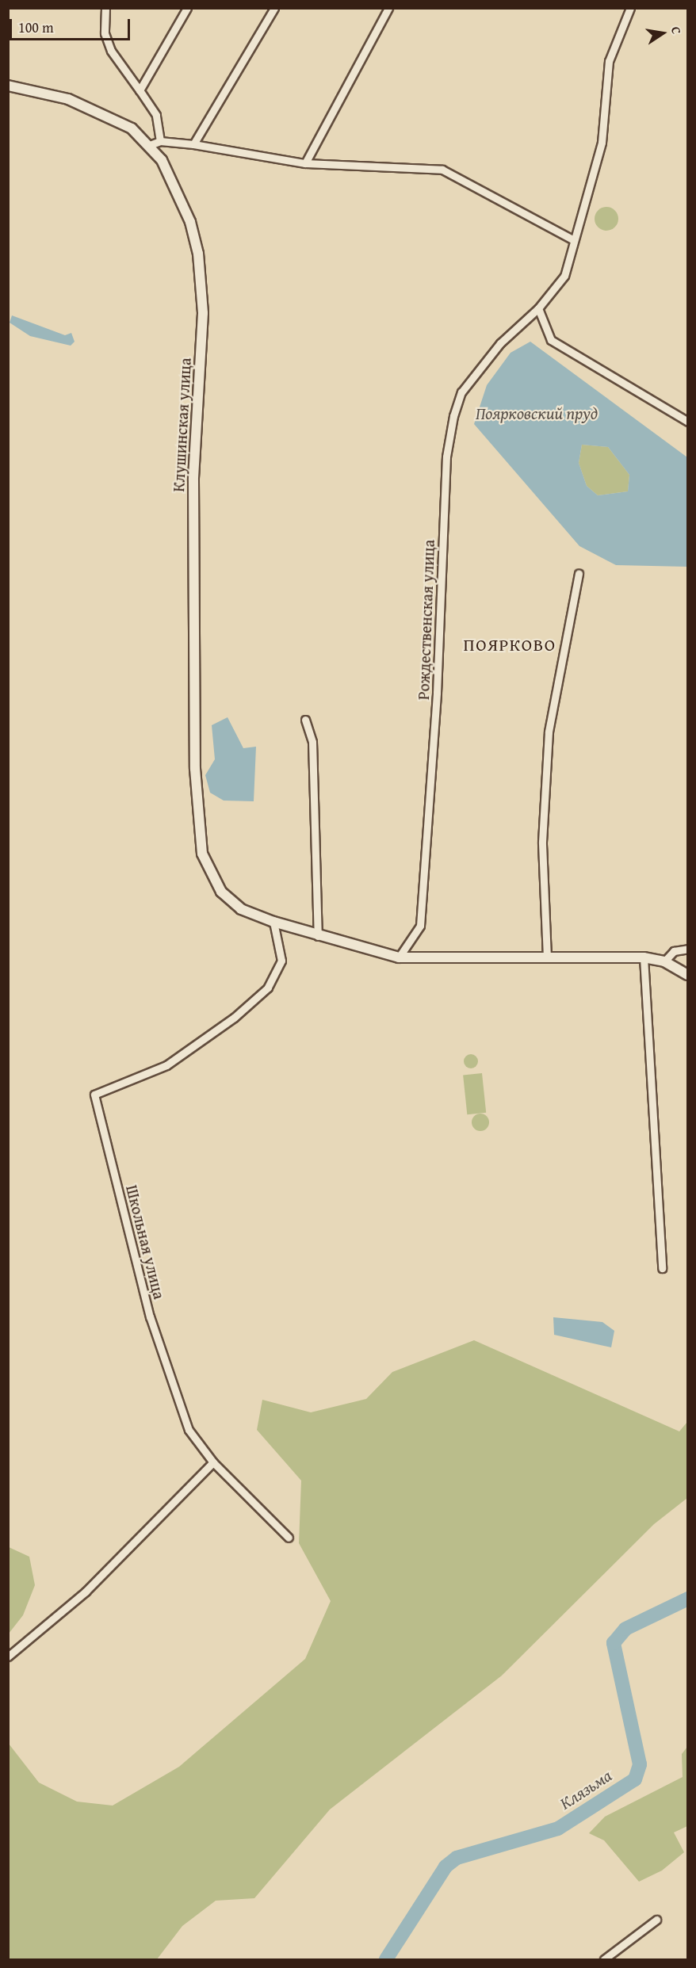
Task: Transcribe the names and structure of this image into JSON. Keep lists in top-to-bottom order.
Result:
{
  "streets": {
    "main road": ["Клушинская улица"],
    "street": ["Рождественская улица", "Школьная улица"]
  },
  "crossings": [
    ["Клушинская улица", "Рождественская улица"],
    ["Клушинская улица", "Школьная улица"]
  ],
  "districts": ["ПОЯРКОВО"],
  "water": ["Поярковский пруд", "Клязьма"],
  "scale_bar": "100 m",
  "north": "right"
}
